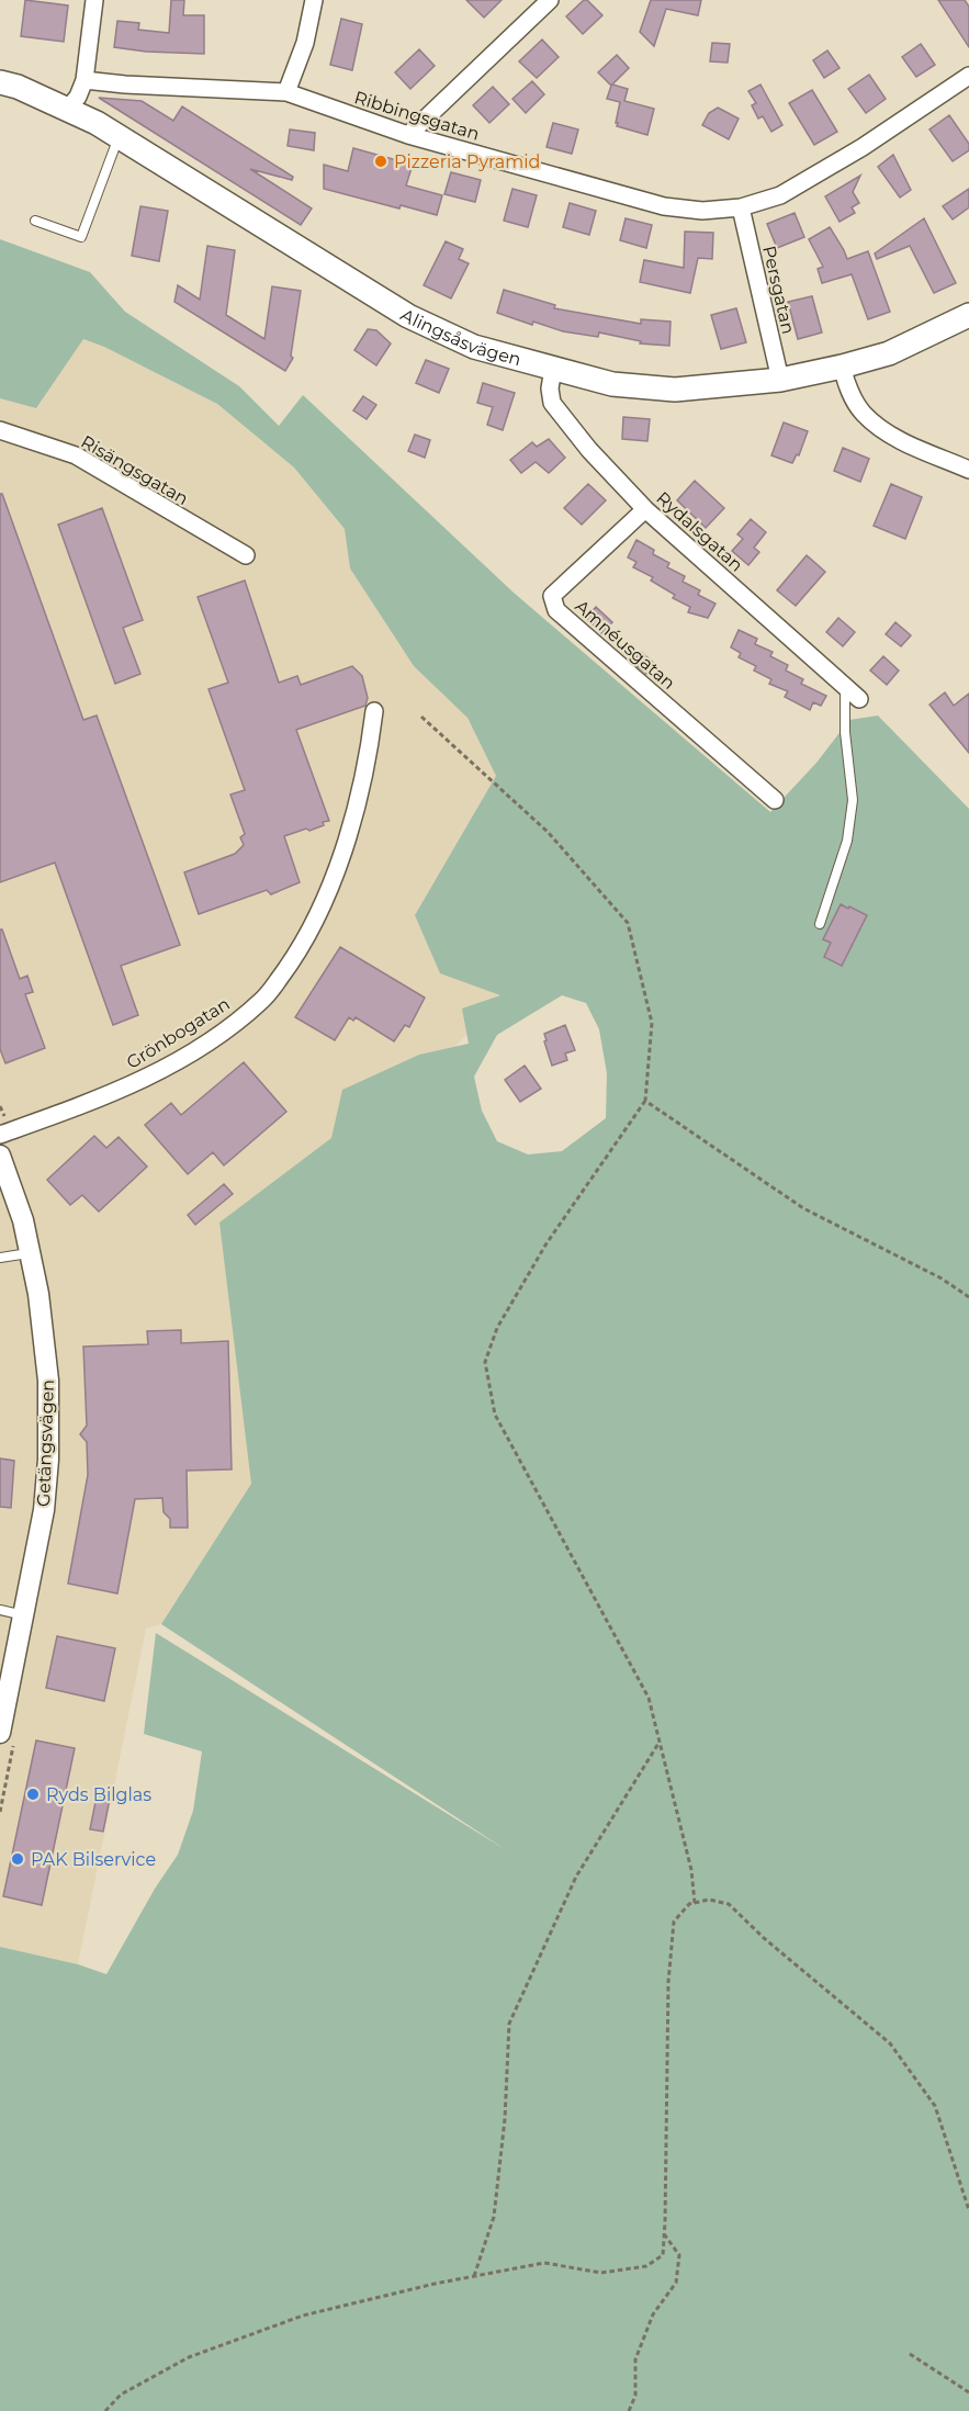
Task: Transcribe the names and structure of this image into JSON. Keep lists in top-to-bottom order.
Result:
{
  "streets": {
    "main road": ["Alingsåsvägen"],
    "street": [
      "Ribbingsgatan",
      "Persgatan",
      "Risängsgatan",
      "Rydalsgatan",
      "Amnéusgatan",
      "Grönbogatan",
      "Getängsvägen"
    ]
  },
  "crossings": [
    ["Ribbingsgatan", "Persgatan"],
    ["Persgatan", "Alingsåsvägen"],
    ["Alingsåsvägen", "Rydalsgatan"],
    ["Rydalsgatan", "Amnéusgatan"]
  ],
  "places": ["Pizzeria Pyramid", "Ryds Bilglas", "PAK Bilservice"]
}
